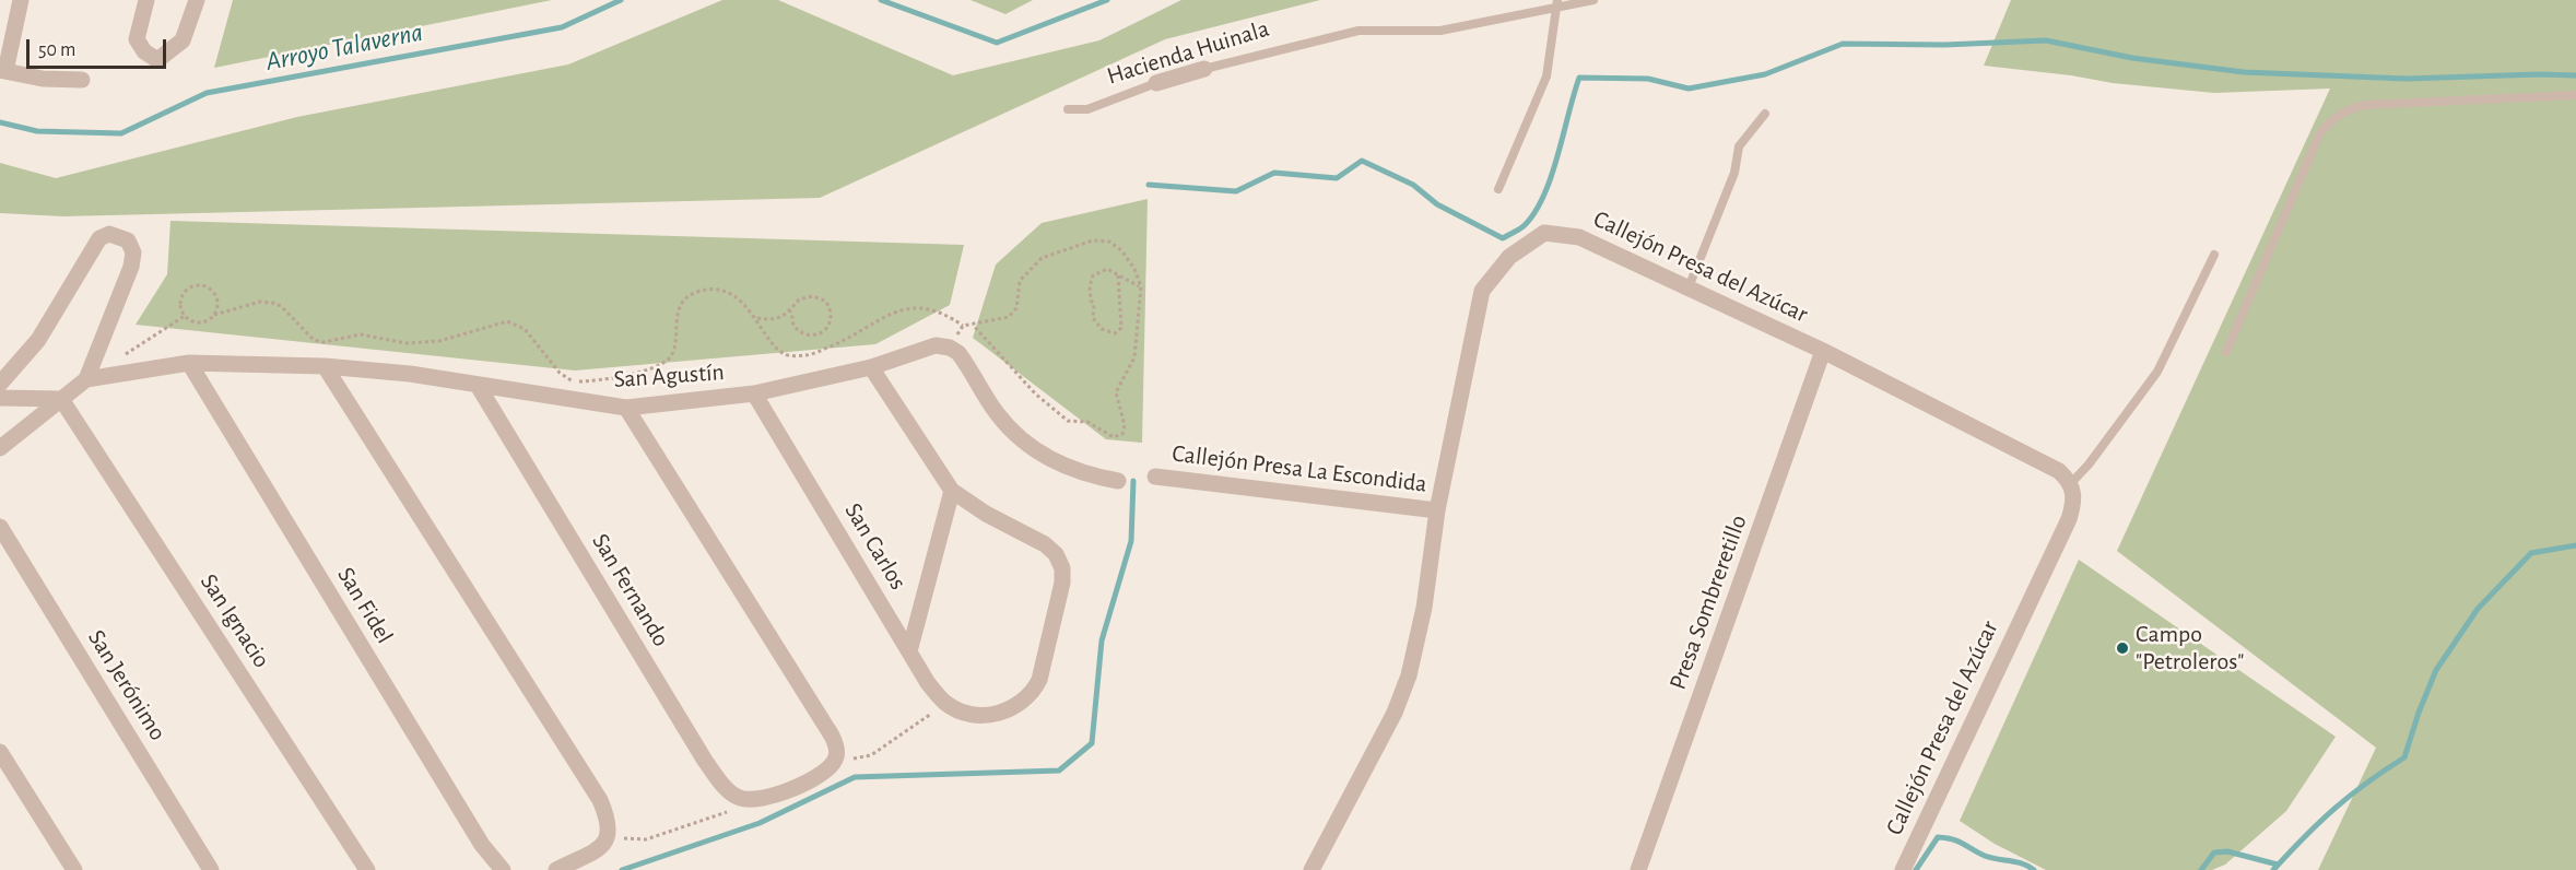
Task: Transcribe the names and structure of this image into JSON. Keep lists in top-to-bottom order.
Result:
{
  "streets": {
    "street": [
      "Hacienda Huinala",
      "Callejón Presa del Azúcar",
      "San Agustín",
      "Callejón Presa La Escondida",
      "San Carlos",
      "San Fernando",
      "Presa Sombreretillo",
      "San Fidel",
      "San Ignacio",
      "San Jerónimo"
    ]
  },
  "crossings": [
    ["Callejón Presa del Azúcar", "Callejón Presa La Escondida"],
    ["Callejón Presa del Azúcar", "Presa Sombreretillo"],
    ["San Agustín", "San Carlos"],
    ["San Agustín", "San Fernando"],
    ["San Agustín", "San Fidel"]
  ],
  "water": ["Arroyo Talaverna"],
  "places": ["Campo \"Petroleros\""],
  "scale_bar": "50 m"
}
